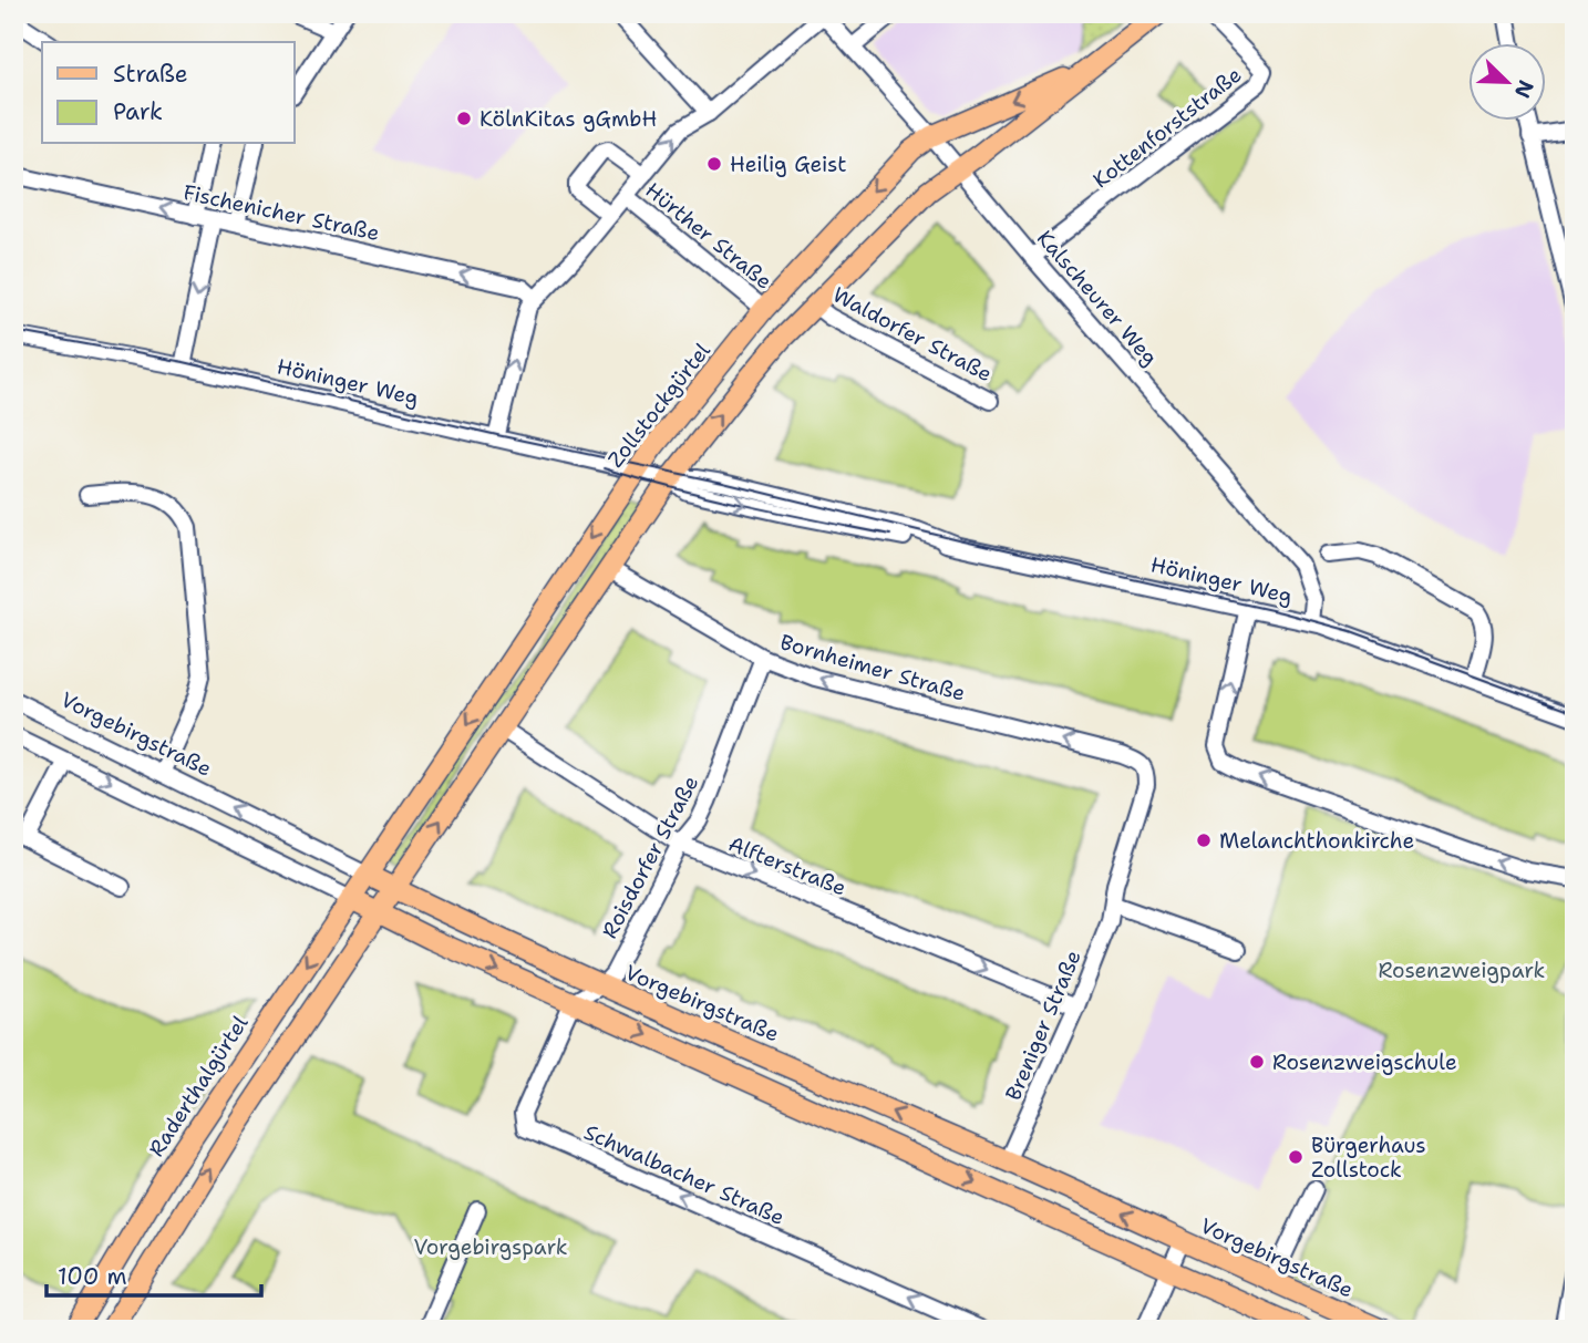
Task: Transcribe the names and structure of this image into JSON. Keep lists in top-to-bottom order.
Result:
{
  "streets": {
    "main road": ["Zollstockgürtel", "Vorgebirgstraße", "Raderthalgürtel"],
    "street": [
      "Kottenforststraße",
      "Fischenicher Straße",
      "Hürther Straße",
      "Kalscheurer Weg",
      "Waldorfer Straße",
      "Höninger Weg",
      "Bornheimer Straße",
      "Roisdorfer Straße",
      "Alfterstraße",
      "Breniger Straße",
      "Schwalbacher Straße"
    ]
  },
  "crossings": [
    ["Kottenforststraße", "Kalscheurer Weg"],
    ["Hürther Straße", "Zollstockgürtel"],
    ["Kalscheurer Weg", "Höninger Weg"],
    ["Kalscheurer Weg", "Zollstockgürtel"],
    ["Waldorfer Straße", "Zollstockgürtel"],
    ["Höninger Weg", "Zollstockgürtel"],
    ["Zollstockgürtel", "Bornheimer Straße"],
    ["Zollstockgürtel", "Vorgebirgstraße"],
    ["Zollstockgürtel", "Alfterstraße"],
    ["Zollstockgürtel", "Raderthalgürtel"],
    ["Bornheimer Straße", "Roisdorfer Straße"],
    ["Bornheimer Straße", "Breniger Straße"],
    ["Vorgebirgstraße", "Roisdorfer Straße"],
    ["Vorgebirgstraße", "Breniger Straße"],
    ["Vorgebirgstraße", "Raderthalgürtel"],
    ["Roisdorfer Straße", "Alfterstraße"],
    ["Alfterstraße", "Breniger Straße"]
  ],
  "one_way": [
    "Fischenicher Straße",
    "Bornheimer Straße",
    "Vorgebirgstraße",
    "Alfterstraße",
    "Schwalbacher Straße"
  ],
  "parks": ["Rosenzweigpark", "Vorgebirgspark"],
  "places": [
    "KölnKitas gGmbH",
    "Heilig Geist",
    "Melanchthonkirche",
    "Rosenzweigschule",
    "Bürgerhaus Zollstock"
  ],
  "legend": ["Straße", "Park"],
  "scale_bar": "100 m",
  "north": "bottom right"
}
